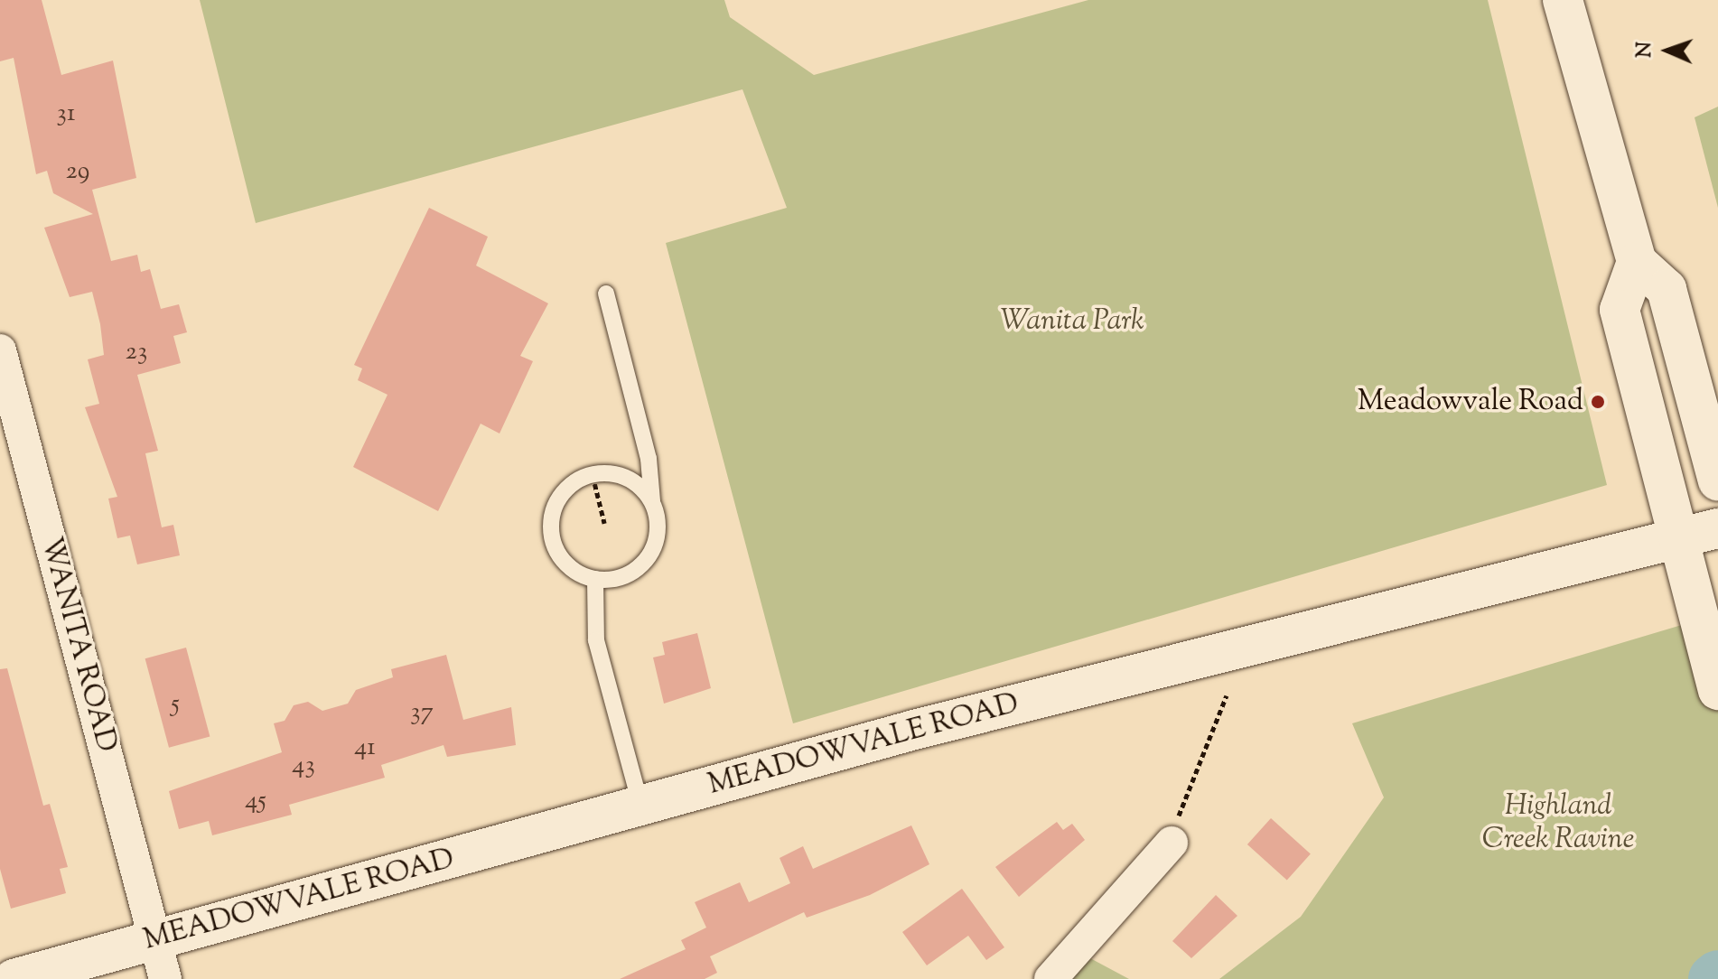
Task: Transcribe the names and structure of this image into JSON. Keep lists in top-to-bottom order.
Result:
{
  "streets": {
    "street": ["WANITA ROAD", "MEADOWVALE ROAD"]
  },
  "crossings": [
    ["WANITA ROAD", "MEADOWVALE ROAD"]
  ],
  "parks": ["Wanita Park", "Highland Creek Ravine"],
  "places": ["Meadowvale Road"],
  "house_numbers": [
    "31",
    "29",
    "23",
    "5",
    "37",
    "41",
    "43",
    "45"
  ],
  "north": "left"
}
